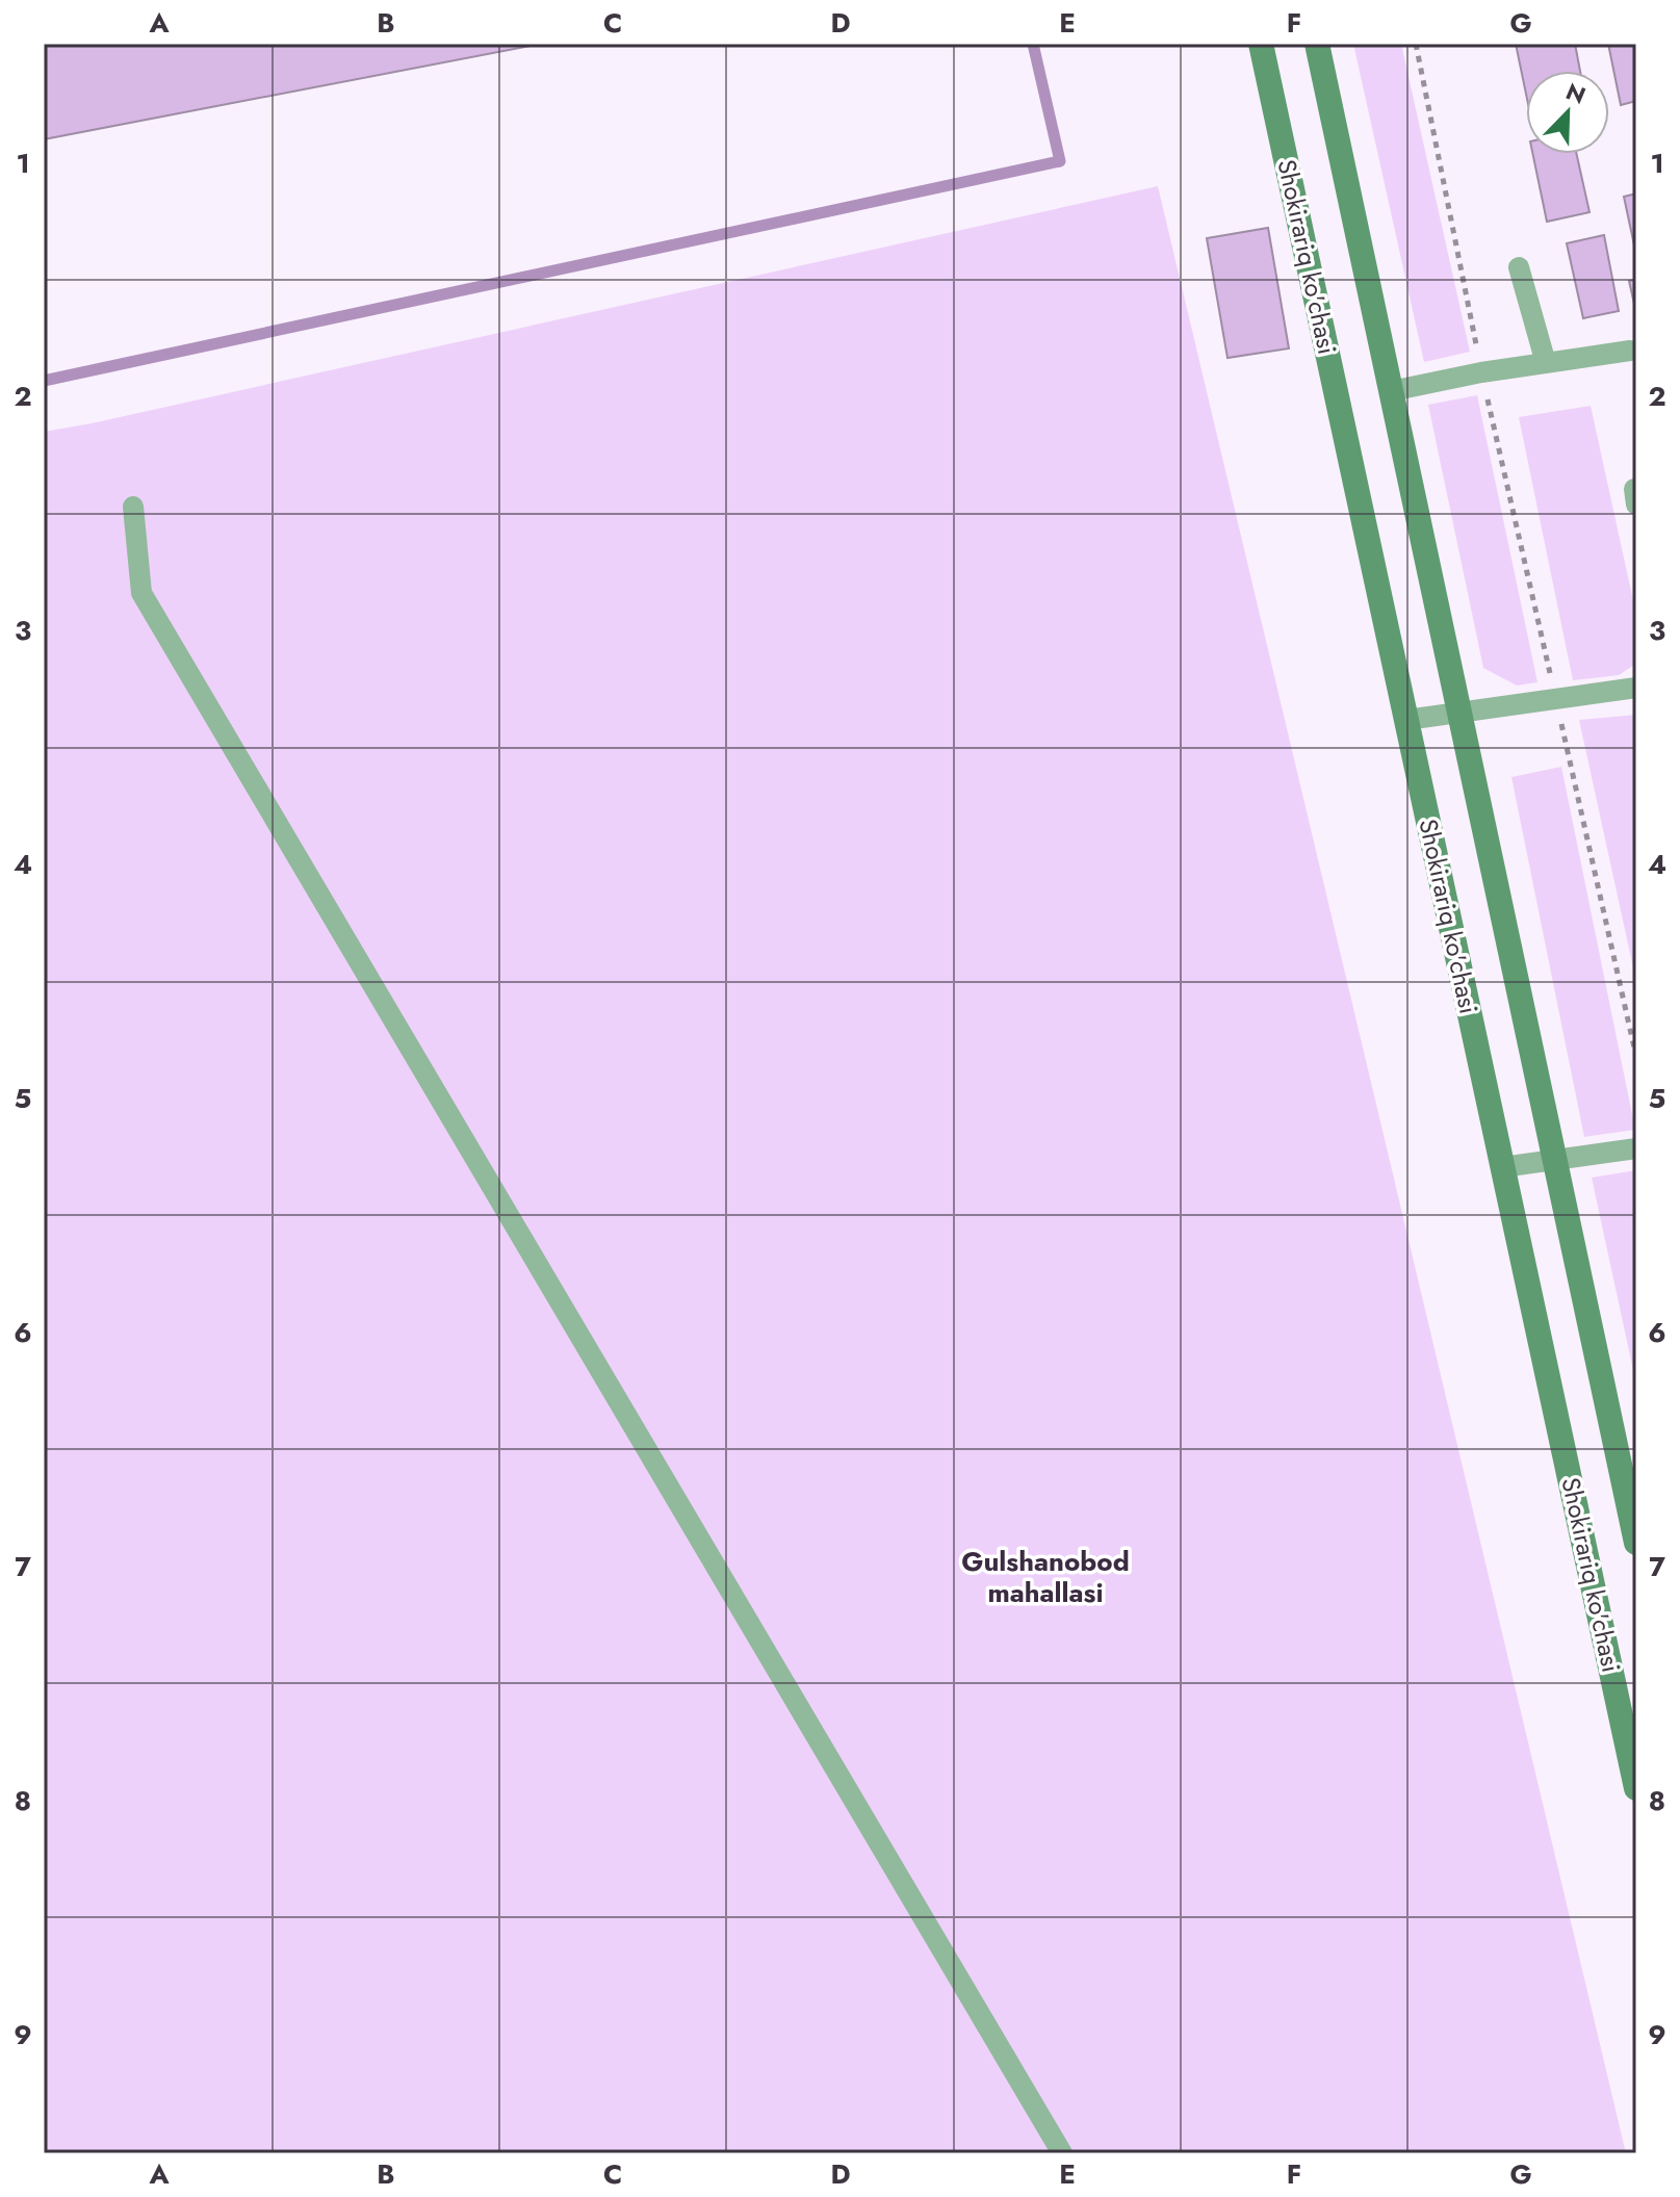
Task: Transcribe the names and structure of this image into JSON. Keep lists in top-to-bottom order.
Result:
{
  "streets": {
    "main road": ["Shokirariq ko'chasi"]
  },
  "districts": ["Gulshanobod mahallasi"],
  "north": "top right",
  "grid": {
    "columns": [
      "A",
      "B",
      "C",
      "D",
      "E",
      "F",
      "G"
    ],
    "rows": [
      "1",
      "2",
      "3",
      "4",
      "5",
      "6",
      "7",
      "8",
      "9"
    ]
  }
}
